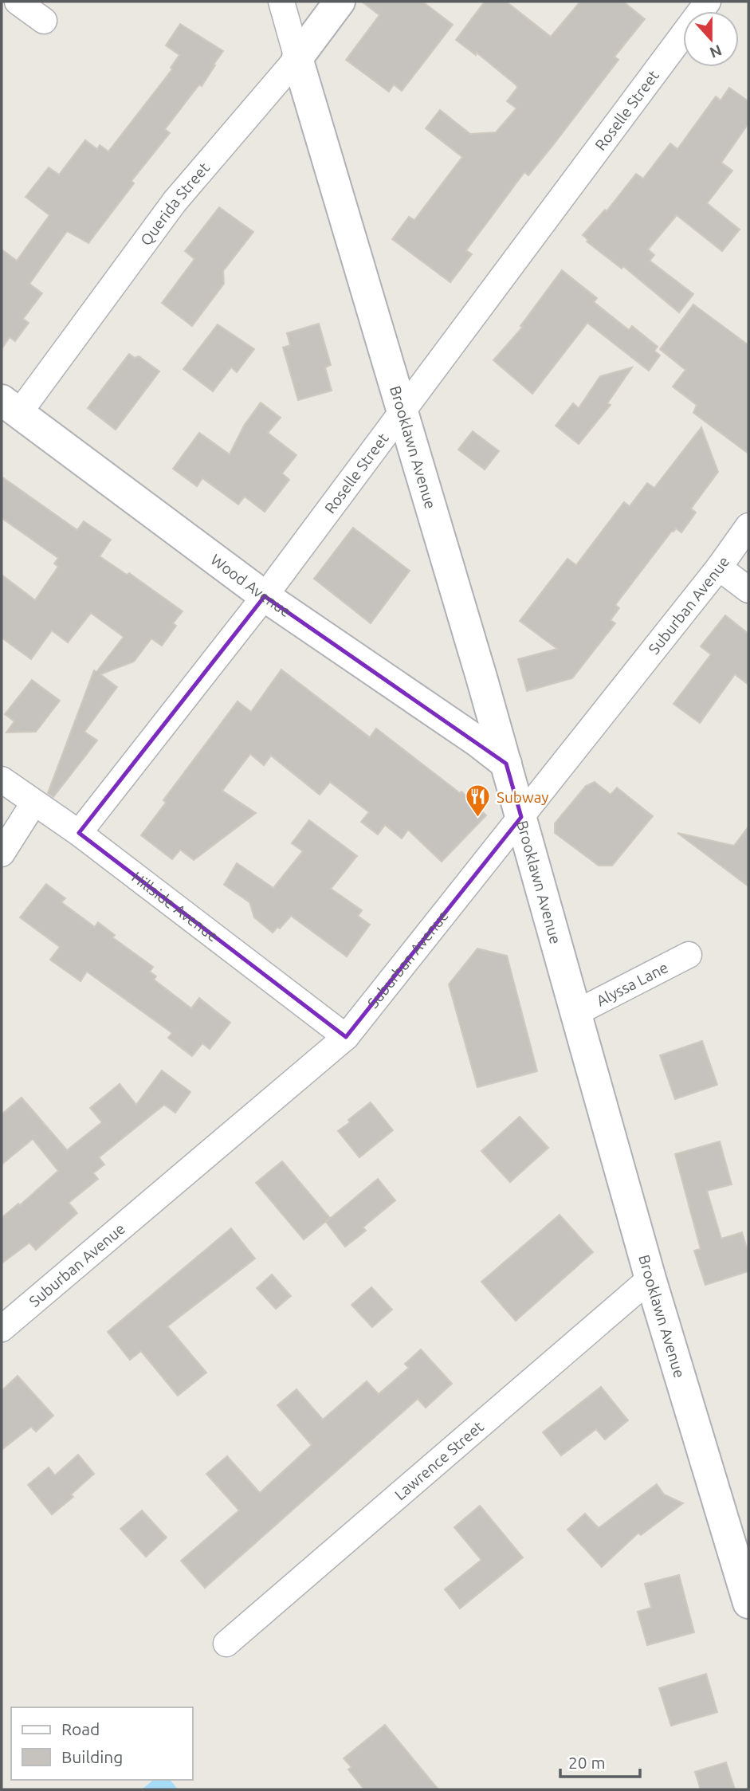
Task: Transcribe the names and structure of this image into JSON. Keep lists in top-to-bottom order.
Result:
{
  "streets": {
    "street": [
      "Roselle Street",
      "Querida Street",
      "Brooklawn Avenue",
      "Wood Avenue",
      "Suburban Avenue",
      "Hillside Avenue",
      "Alyssa Lane",
      "Lawrence Street"
    ]
  },
  "crossings": [
    ["Roselle Street", "Brooklawn Avenue"],
    ["Roselle Street", "Wood Avenue"],
    ["Roselle Street", "Hillside Avenue"],
    ["Querida Street", "Brooklawn Avenue"],
    ["Querida Street", "Wood Avenue"],
    ["Brooklawn Avenue", "Wood Avenue"],
    ["Brooklawn Avenue", "Suburban Avenue"],
    ["Brooklawn Avenue", "Alyssa Lane"],
    ["Brooklawn Avenue", "Lawrence Street"],
    ["Suburban Avenue", "Hillside Avenue"]
  ],
  "places": {
    "restaurant": ["Subway"]
  },
  "legend": ["Road", "Building"],
  "scale_bar": "20 m",
  "north": "bottom"
}
